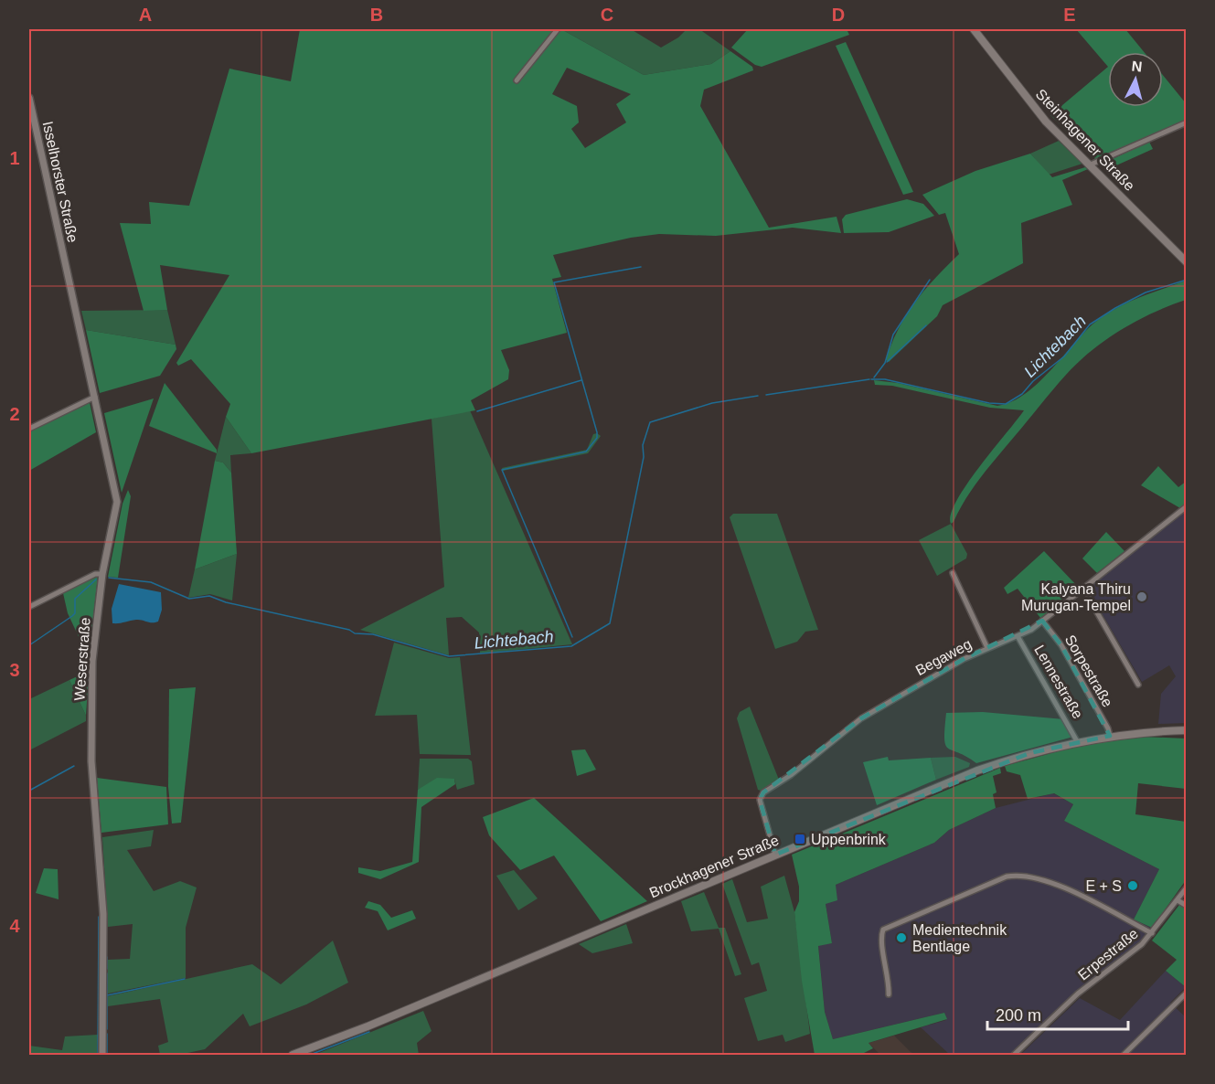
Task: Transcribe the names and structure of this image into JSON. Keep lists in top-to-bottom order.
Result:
{
  "streets": {
    "main road": ["Steinhagener Straße", "Brockhagener Straße"],
    "street": [
      "Isselhorster Straße",
      "Begaweg",
      "Weserstraße",
      "Sorpestraße",
      "Lennestraße",
      "Erpestraße"
    ]
  },
  "crossings": [
    ["Isselhorster Straße", "Weserstraße"],
    ["Begaweg", "Sorpestraße"],
    ["Begaweg", "Lennestraße"],
    ["Begaweg", "Brockhagener Straße"],
    ["Sorpestraße", "Brockhagener Straße"],
    ["Lennestraße", "Brockhagener Straße"]
  ],
  "water": ["Lichtebach"],
  "places": {
    "other": ["Kalyana Thiru Murugan-Tempel", "E + S", "Medientechnik Bentlage"],
    "transit": ["Uppenbrink"]
  },
  "scale_bar": "200 m",
  "north": "top",
  "grid": {
    "columns": [
      "A",
      "B",
      "C",
      "D",
      "E"
    ],
    "rows": [
      "1",
      "2",
      "3",
      "4"
    ]
  }
}
